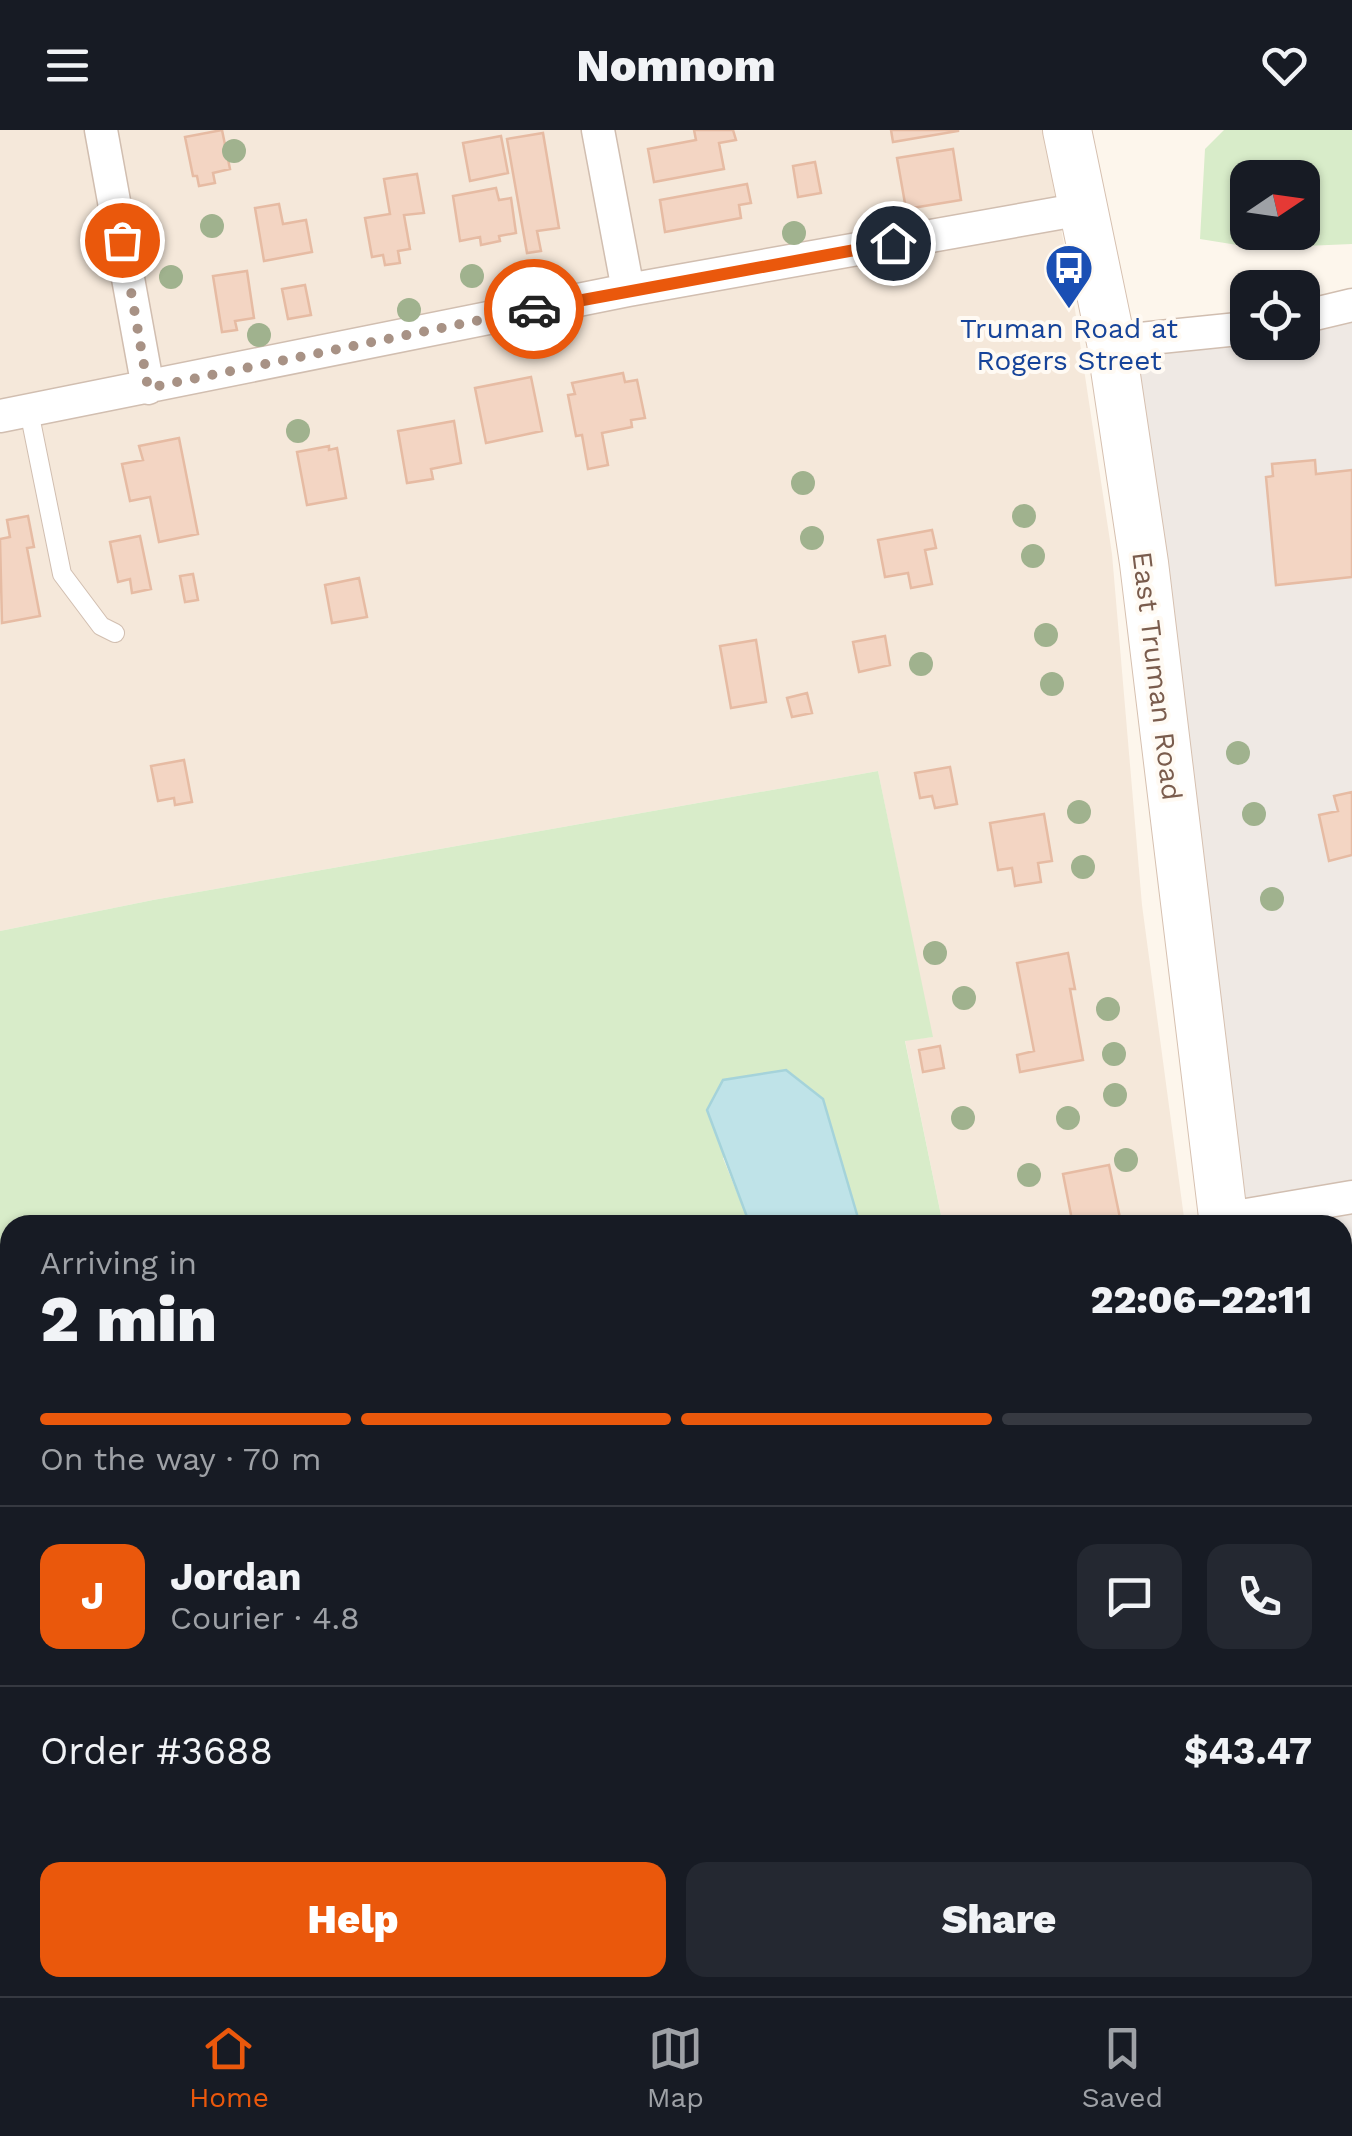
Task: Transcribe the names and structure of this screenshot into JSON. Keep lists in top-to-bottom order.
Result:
{
  "streets": {
    "main road": ["East Truman Road"]
  },
  "places": {
    "bus stop": ["Truman Road at Rogers Street"]
  },
  "north": "right",
  "page": {
    "header": "Nomnom",
    "heading": ["2 min", "Arriving in", "22:06–22:11"],
    "panel": [
      "Jordan",
      "Courier · 4.8",
      "Order #3688",
      "$43.47"
    ],
    "bar": "On the way · 70 m",
    "round": "J",
    "buttons": ["Help", "Share"],
    "tabs": ["Home", "Map", "Saved"]
  }
}
